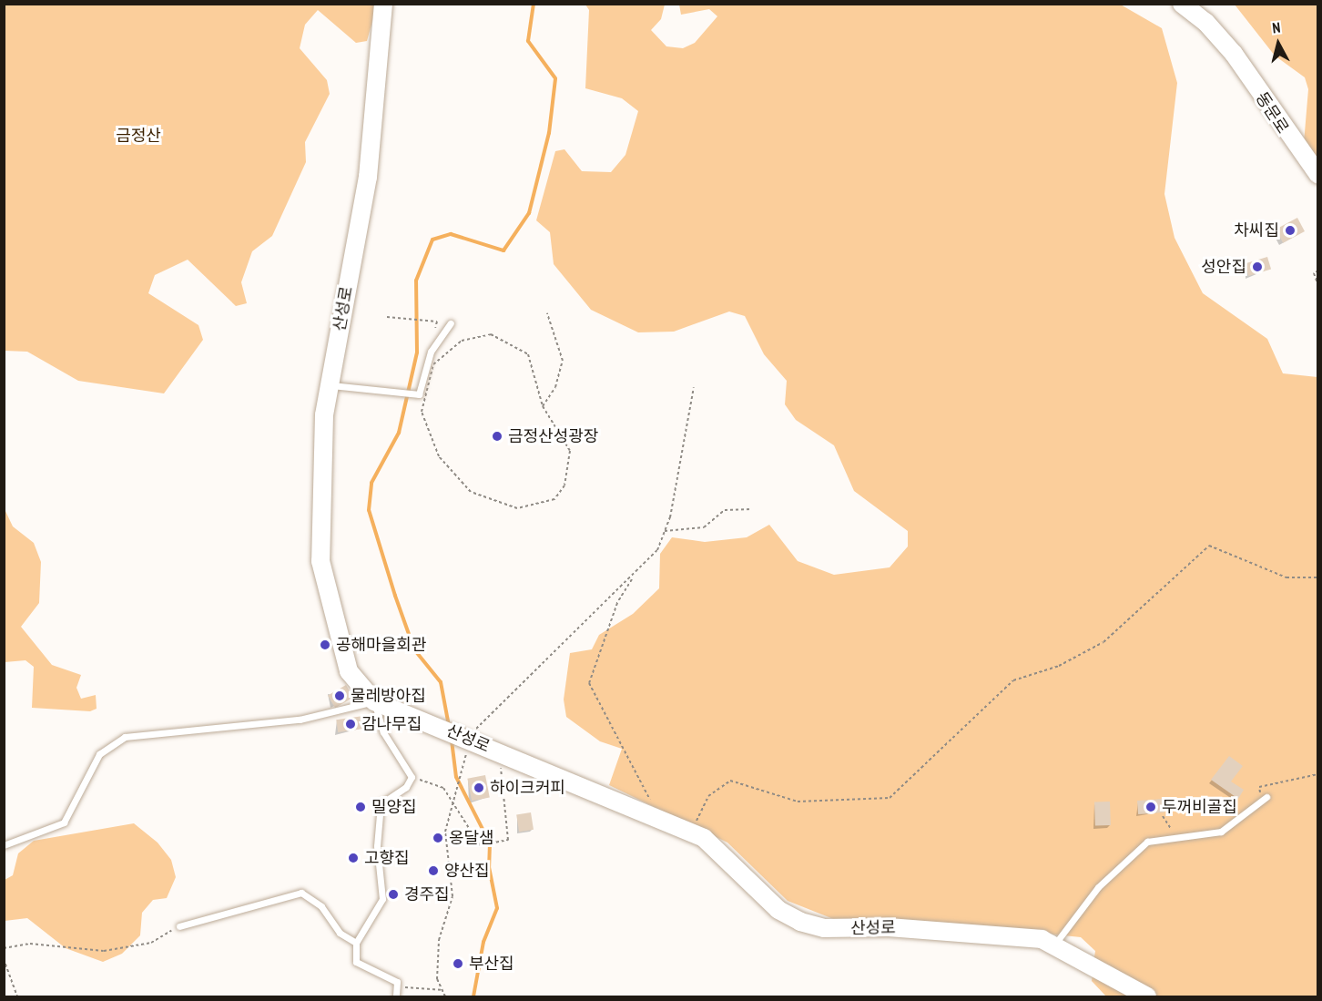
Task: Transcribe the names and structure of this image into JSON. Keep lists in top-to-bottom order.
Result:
{
  "streets": {
    "main road": ["동문로", "산성로"]
  },
  "parks": ["금정산"],
  "places": [
    "차씨집",
    "성안집",
    "금정산성광장",
    "공해마을회관",
    "물레방아집",
    "감나무집",
    "하이크커피",
    "밀양집",
    "두꺼비골집",
    "옹달샘",
    "고향집",
    "양산집",
    "경주집",
    "부산집"
  ],
  "north": "top"
}
